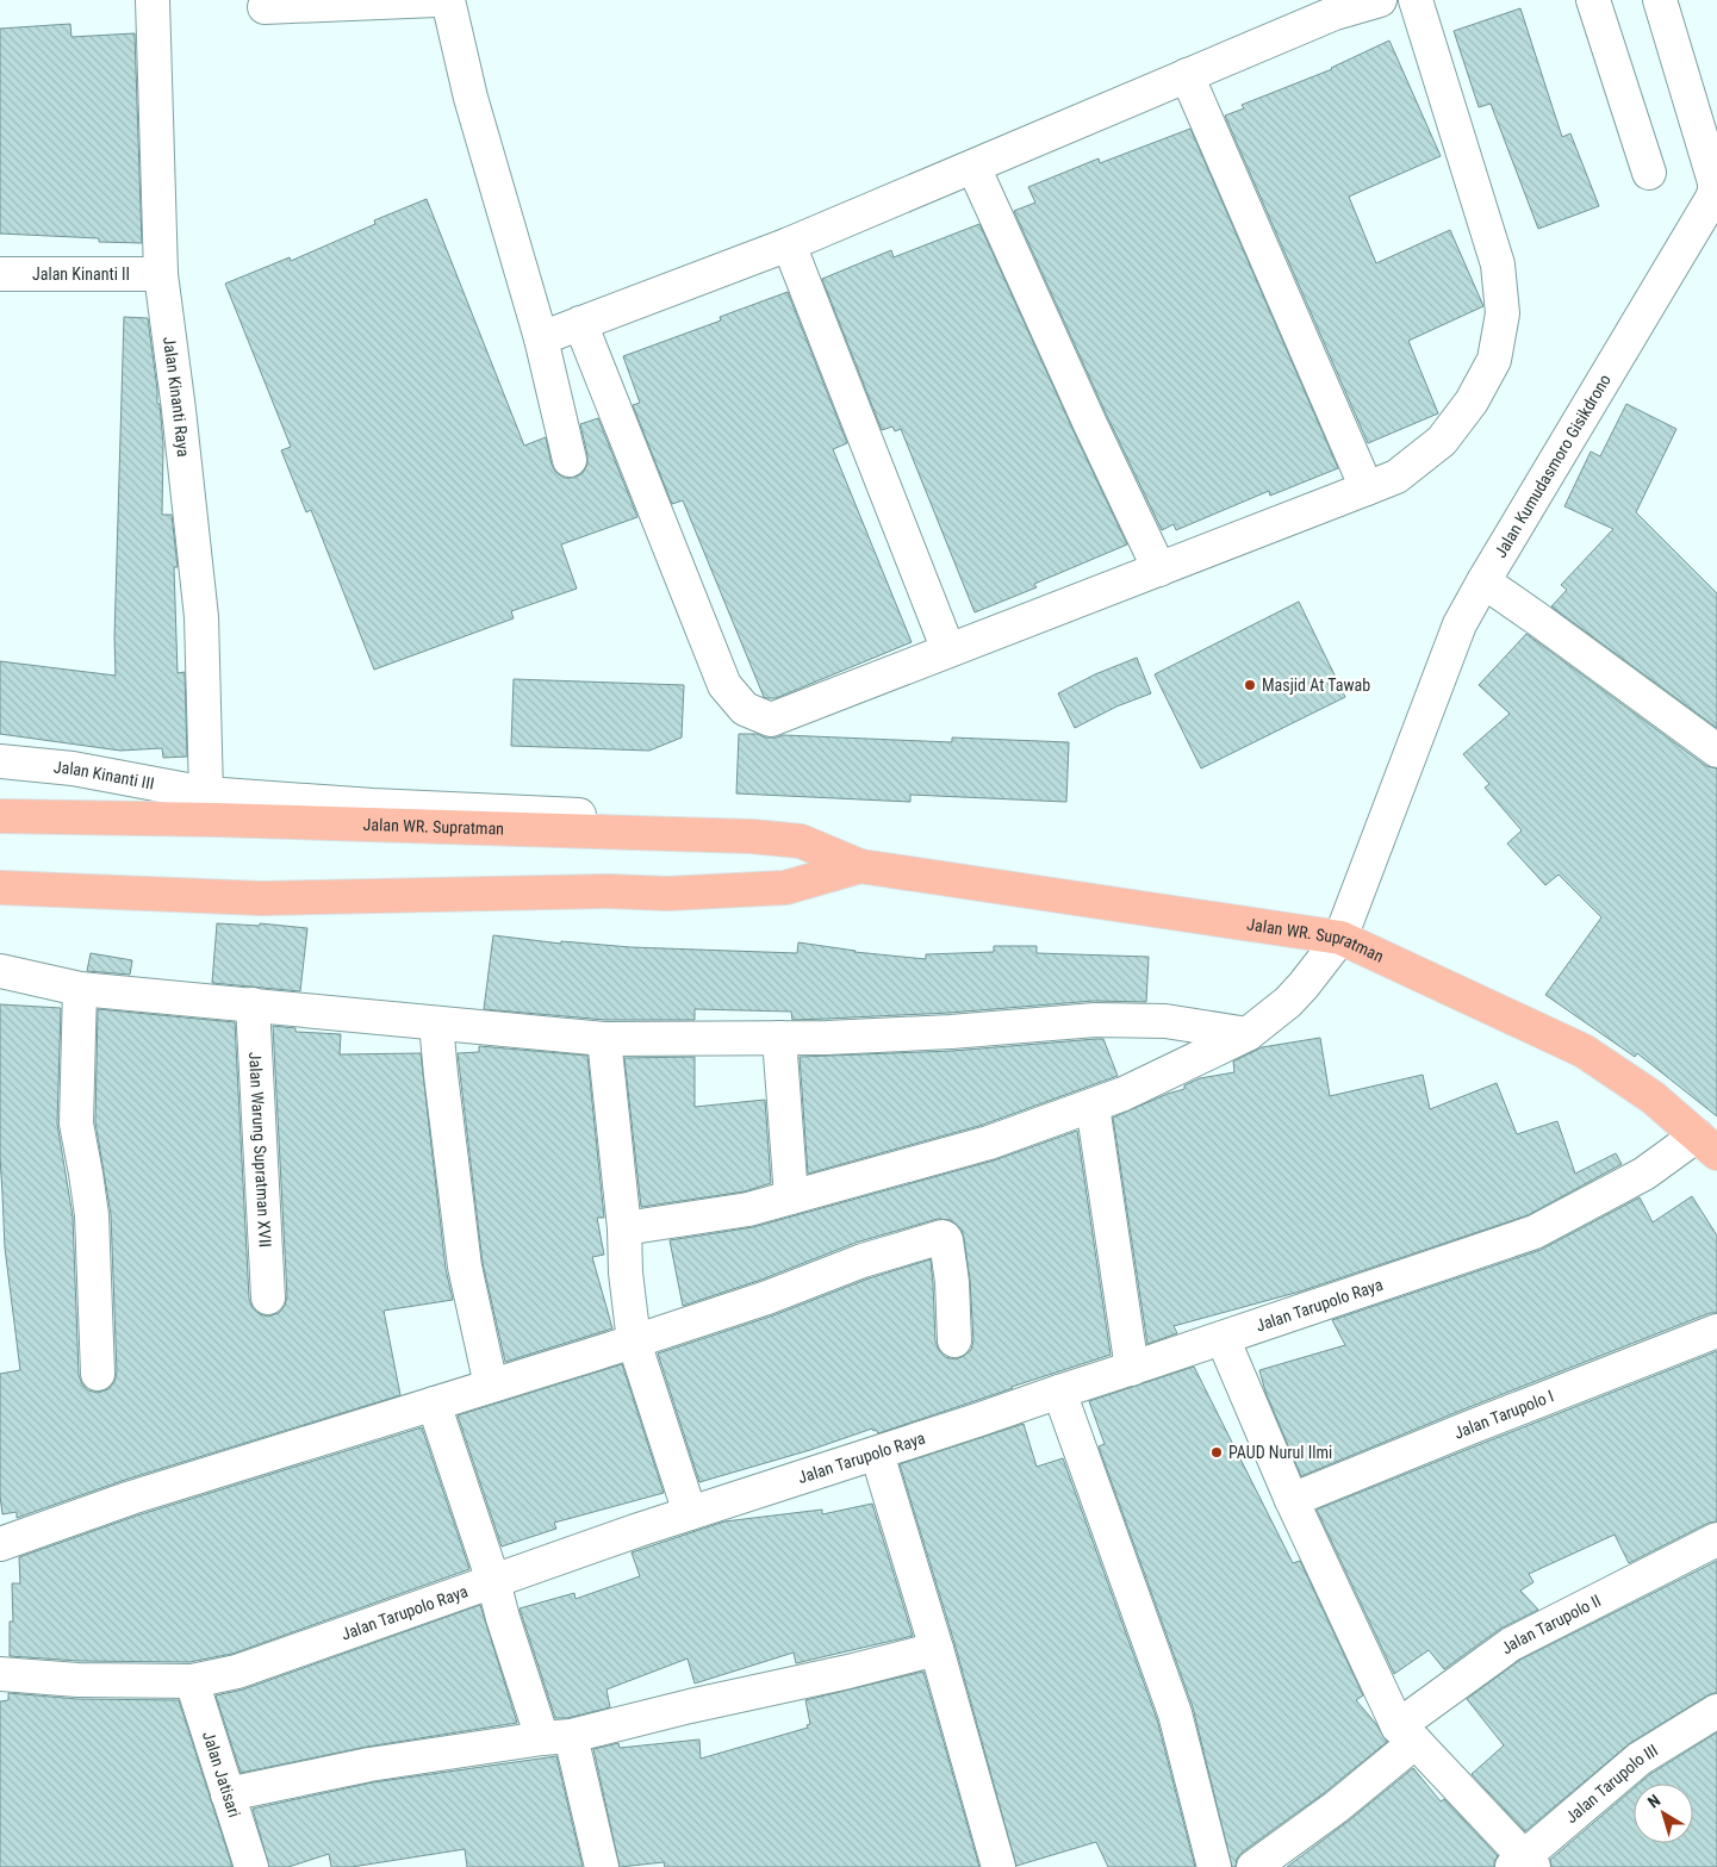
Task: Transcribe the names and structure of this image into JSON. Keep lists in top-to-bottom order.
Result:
{
  "streets": {
    "main road": ["Jalan WR. Supratman"],
    "street": [
      "Jalan Kinanti II",
      "Jalan Kinanti Raya",
      "Jalan Kumudasmoro Gisikdrono",
      "Jalan Kinanti III",
      "Jalan Warung Supratman XVII",
      "Jalan Tarupolo Raya",
      "Jalan Tarupolo I",
      "Jalan Tarupolo II",
      "Jalan Jatisari",
      "Jalan Tarupolo III"
    ]
  },
  "crossings": [
    ["Jalan Kinanti II", "Jalan Kinanti Raya"],
    ["Jalan Kinanti Raya", "Jalan Kinanti III"],
    ["Jalan Kumudasmoro Gisikdrono", "Jalan WR. Supratman"],
    ["Jalan Kinanti III", "Jalan WR. Supratman"],
    ["Jalan WR. Supratman", "Jalan Tarupolo Raya"],
    ["Jalan Tarupolo Raya", "Jalan Jatisari"]
  ],
  "places": ["Masjid At Tawab", "PAUD Nurul Ilmi"],
  "north": "top left"
}
